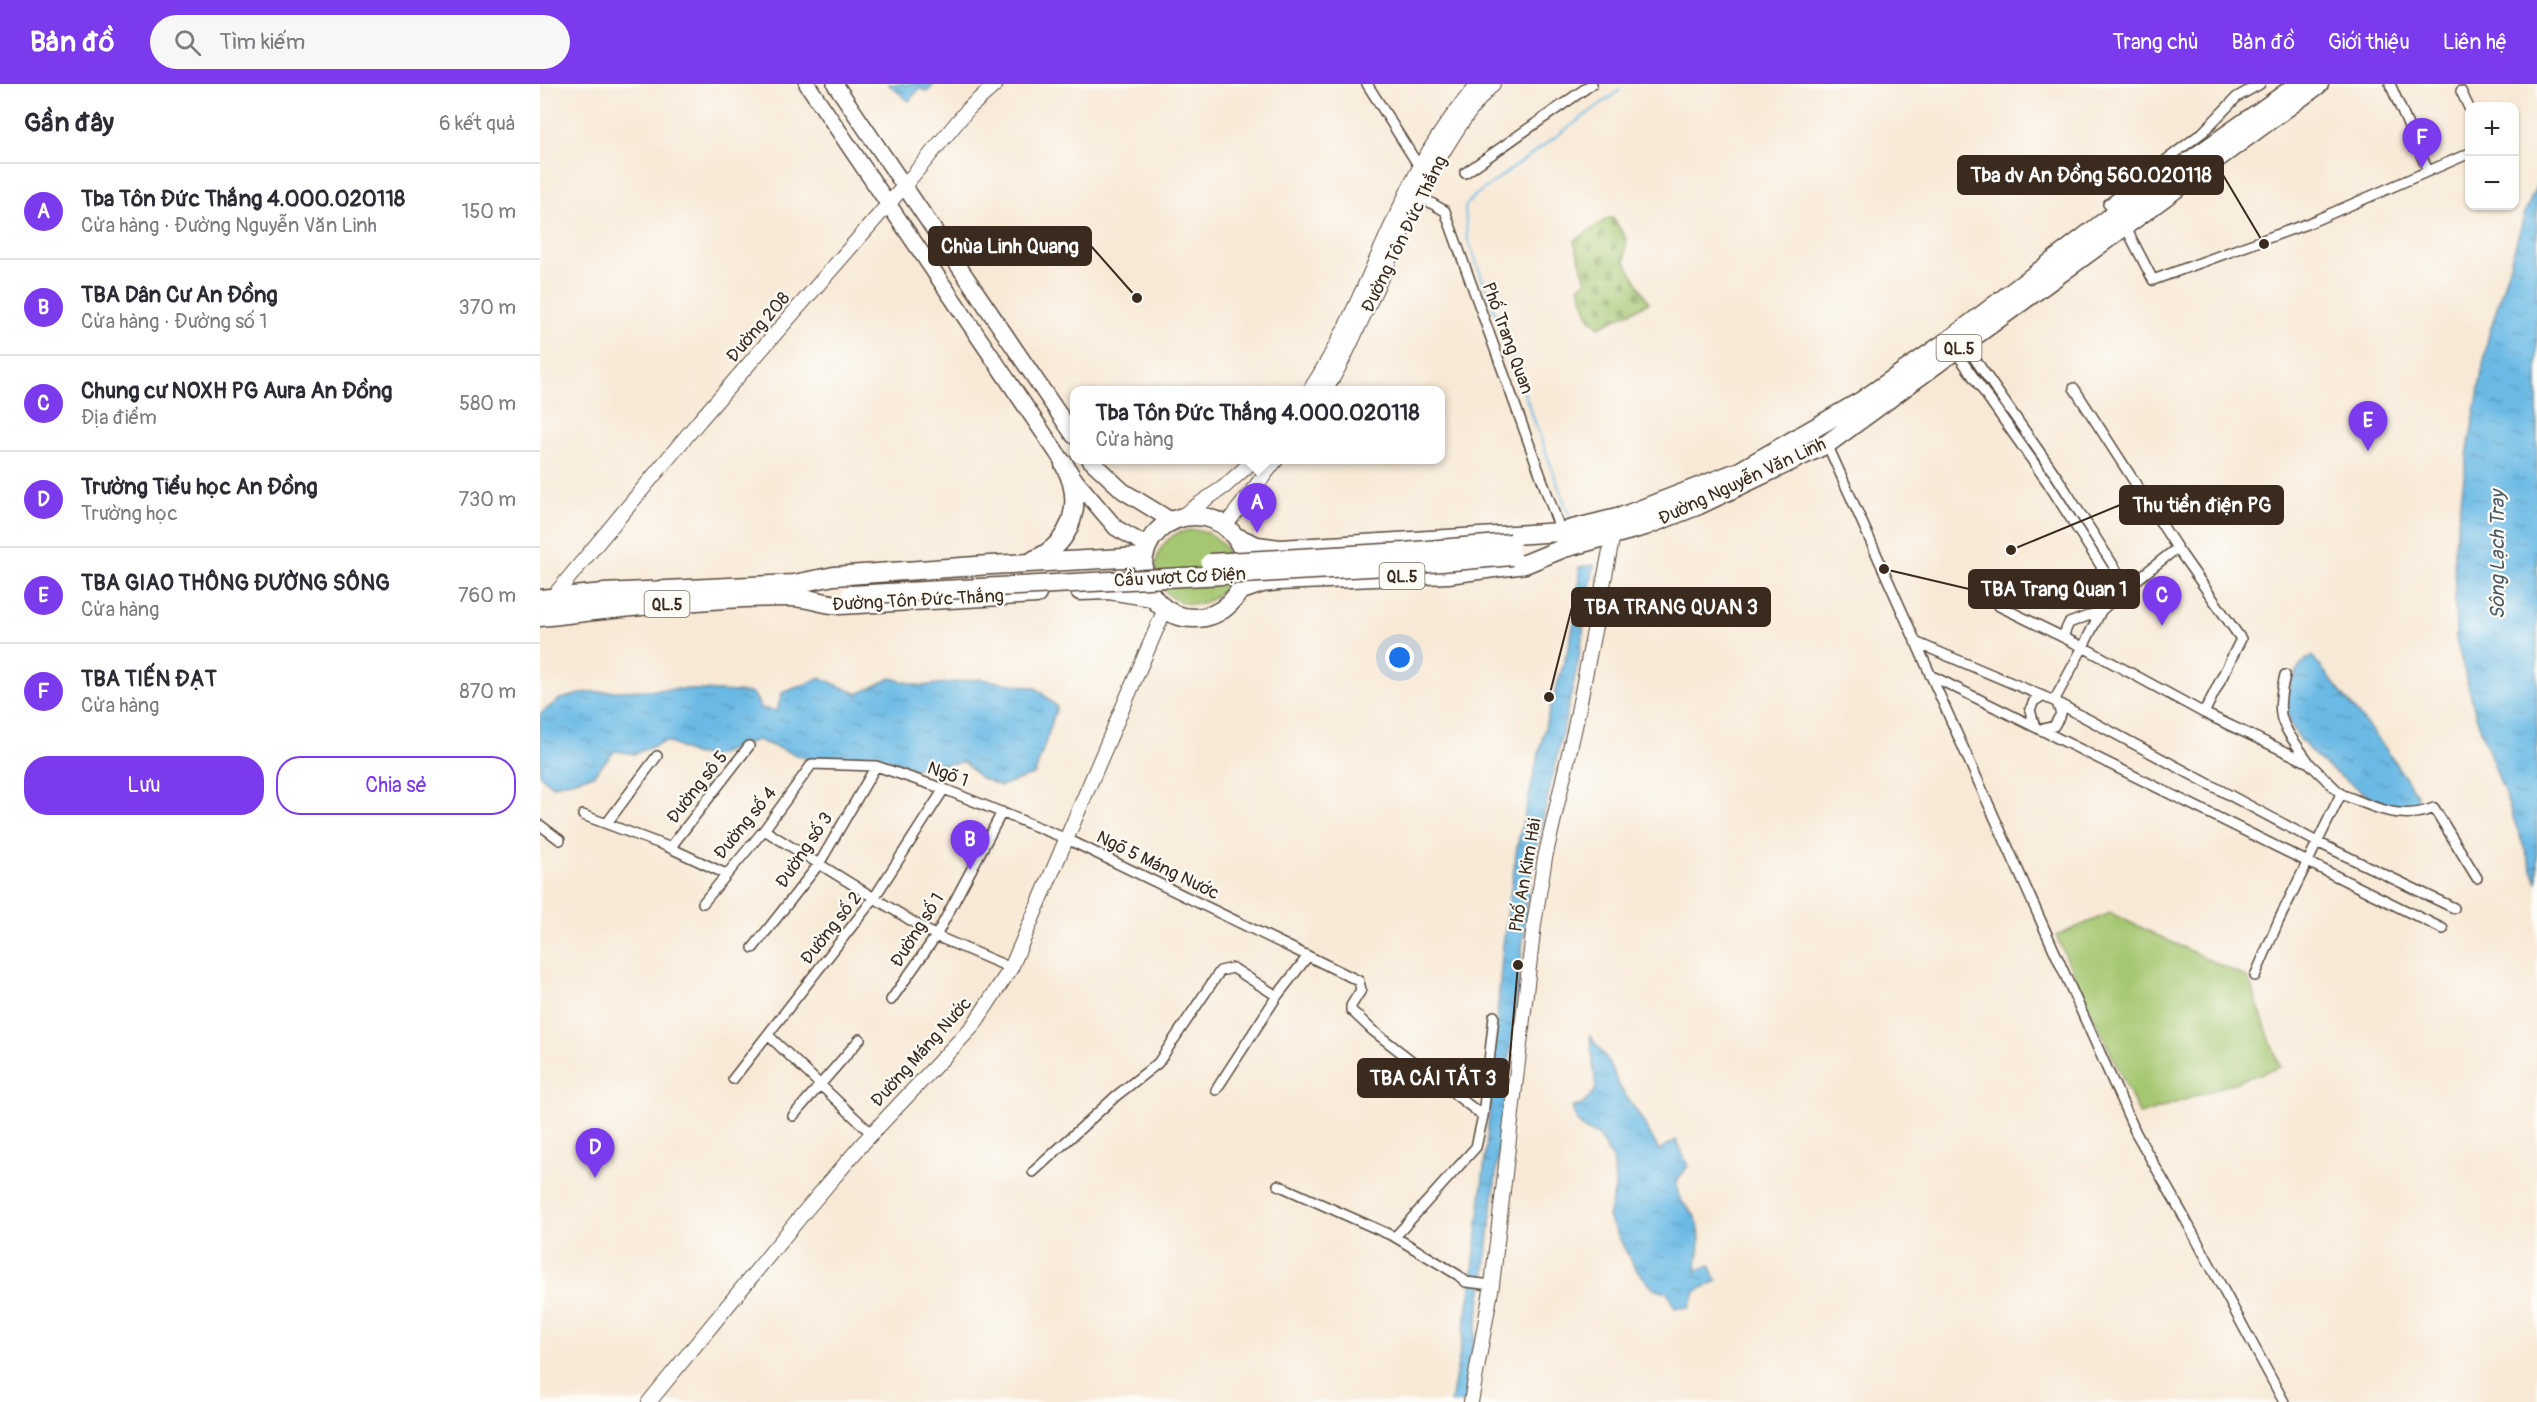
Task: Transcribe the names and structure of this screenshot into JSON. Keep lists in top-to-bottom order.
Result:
{
  "streets": {
    "highway": [
      "Đường Tôn Đức Thắng",
      "QL.5",
      "Đường Nguyễn Văn Linh",
      "Cầu vượt Cơ Điện"
    ],
    "main road": ["Đường 208", "Phố An Kim Hải", "Đường Máng Nước"],
    "street": [
      "Phố Trang Quan",
      "Ngõ 1",
      "Đường sô 5",
      "Đường số 4",
      "Đường số 3",
      "Ngõ 5 Máng Nước",
      "Đường số 2",
      "Đường số 1"
    ]
  },
  "crossings": [
    ["Đường Tôn Đức Thắng", "Đường 208"],
    ["Đường Tôn Đức Thắng", "Phố Trang Quan"],
    ["Đường Tôn Đức Thắng", "Đường Nguyễn Văn Linh"],
    ["Đường Tôn Đức Thắng", "Cầu vượt Cơ Điện"],
    ["Đường Tôn Đức Thắng", "Đường Máng Nước"],
    ["Phố Trang Quan", "Đường Nguyễn Văn Linh"],
    ["Phố Trang Quan", "Cầu vượt Cơ Điện"],
    ["Đường Nguyễn Văn Linh", "Cầu vượt Cơ Điện"],
    ["Đường Nguyễn Văn Linh", "Phố An Kim Hải"],
    ["Đường Nguyễn Văn Linh", "Đường Máng Nước"],
    ["Ngõ 1", "Đường số 4"],
    ["Ngõ 1", "Đường số 3"],
    ["Ngõ 1", "Ngõ 5 Máng Nước"],
    ["Ngõ 1", "Đường số 2"],
    ["Ngõ 1", "Đường số 1"],
    ["Ngõ 1", "Đường Máng Nước"],
    ["Ngõ 5 Máng Nước", "Đường Máng Nước"]
  ],
  "water": ["Sông Lạch Tray"],
  "places": [
    "Tba dv An Đồng 560.020118",
    "Chùa Linh Quang",
    "Thu tiền điện PG",
    "TBA Trang Quan 1",
    "TBA TRANG QUAN 3",
    "TBA CÁI TẮT 3"
  ],
  "page": {
    "header": "Bản đồ",
    "search": "Tìm kiếm",
    "nav": [
      "Trang chủ",
      "Bản đồ",
      "Giới thiệu",
      "Liên hệ"
    ],
    "heading": ["Gần đây", "6 kết quả"],
    "map_buttons": ["+", "−"],
    "pins": [
      "F",
      "E",
      "A",
      "C",
      "B",
      "D"
    ],
    "list": [
      {
        "mark": "A",
        "name": "Tba Tôn Đức Thắng 4.000.020118",
        "note": "Cửa hàng · Đường Nguyễn Văn Linh",
        "value": "150 m"
      },
      {
        "mark": "B",
        "name": "TBA Dân Cư An Đồng",
        "note": "Cửa hàng · Đường số 1",
        "value": "370 m"
      },
      {
        "mark": "C",
        "name": "Chung cư NOXH PG Aura An Đồng",
        "note": "Địa điểm",
        "value": "580 m"
      },
      {
        "mark": "D",
        "name": "Trường Tiểu học An Đồng",
        "note": "Trường học",
        "value": "730 m"
      },
      {
        "mark": "E",
        "name": "TBA GIAO THÔNG ĐƯỜNG SÔNG",
        "note": "Cửa hàng",
        "value": "760 m"
      },
      {
        "mark": "F",
        "name": "TBA TIẾN ĐẠT",
        "note": "Cửa hàng",
        "value": "870 m"
      }
    ],
    "popup": ["Tba Tôn Đức Thắng 4.000.020118", "Cửa hàng"],
    "buttons": ["Lưu", "Chia sẻ"]
  }
}
